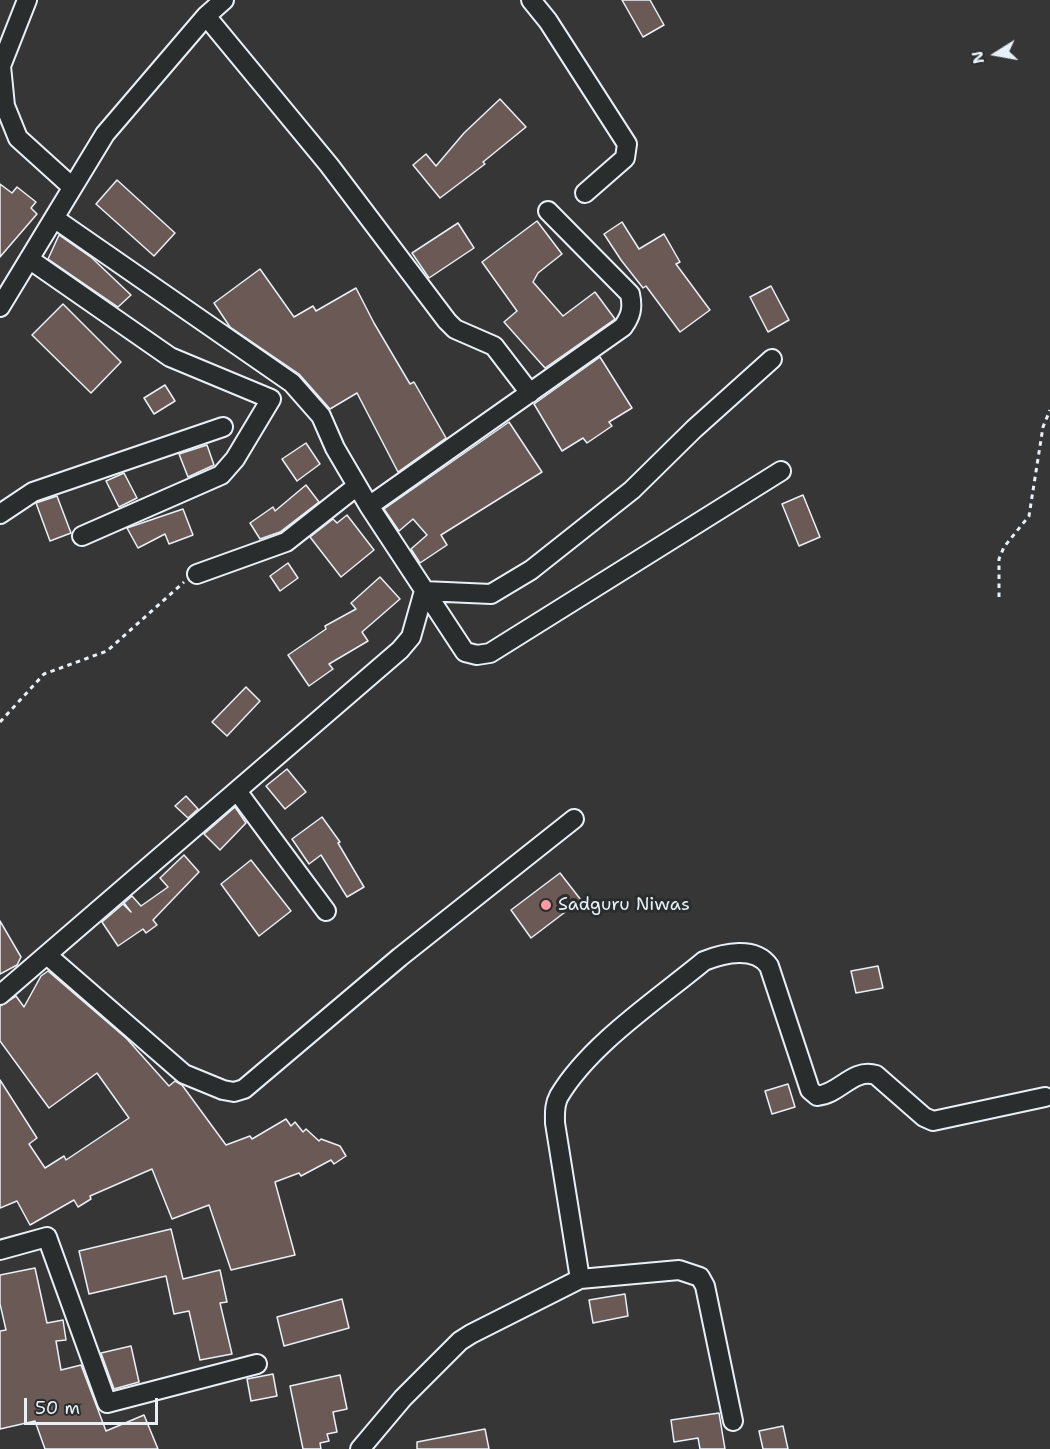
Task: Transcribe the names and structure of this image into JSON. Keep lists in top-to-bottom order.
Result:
{
  "places": ["Sadguru Niwas"],
  "scale_bar": "50 m",
  "north": "left"
}
